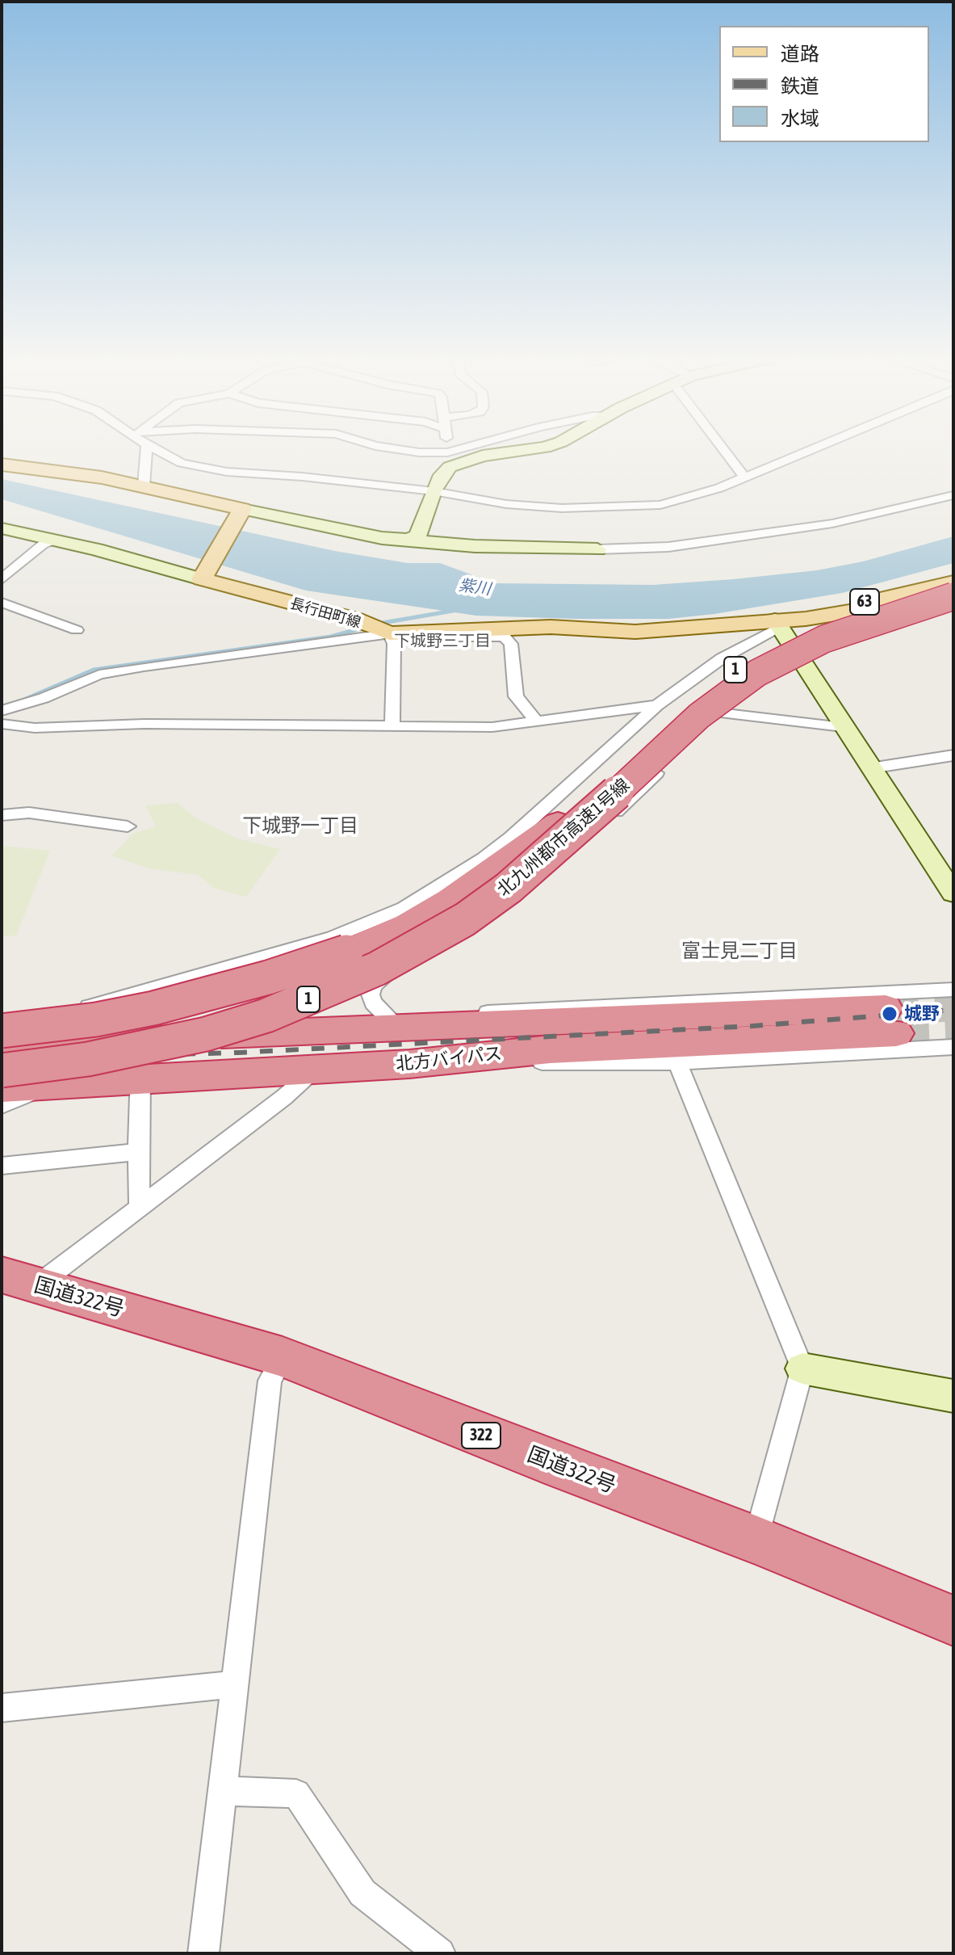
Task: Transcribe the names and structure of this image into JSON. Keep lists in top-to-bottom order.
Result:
{
  "streets": {
    "highway": [
      "1",
      "北九州都市高速1号線",
      "北方バイパス",
      "国道322号",
      "322"
    ],
    "main road": ["63", "長行田町線"]
  },
  "crossings": [
    ["長行田町線", "北九州都市高速1号線"]
  ],
  "districts": ["下城野三丁目", "下城野一丁目", "富士見二丁目"],
  "water": ["紫川"],
  "places": ["城野"],
  "legend": ["道路", "鉄道", "水域"]
}
